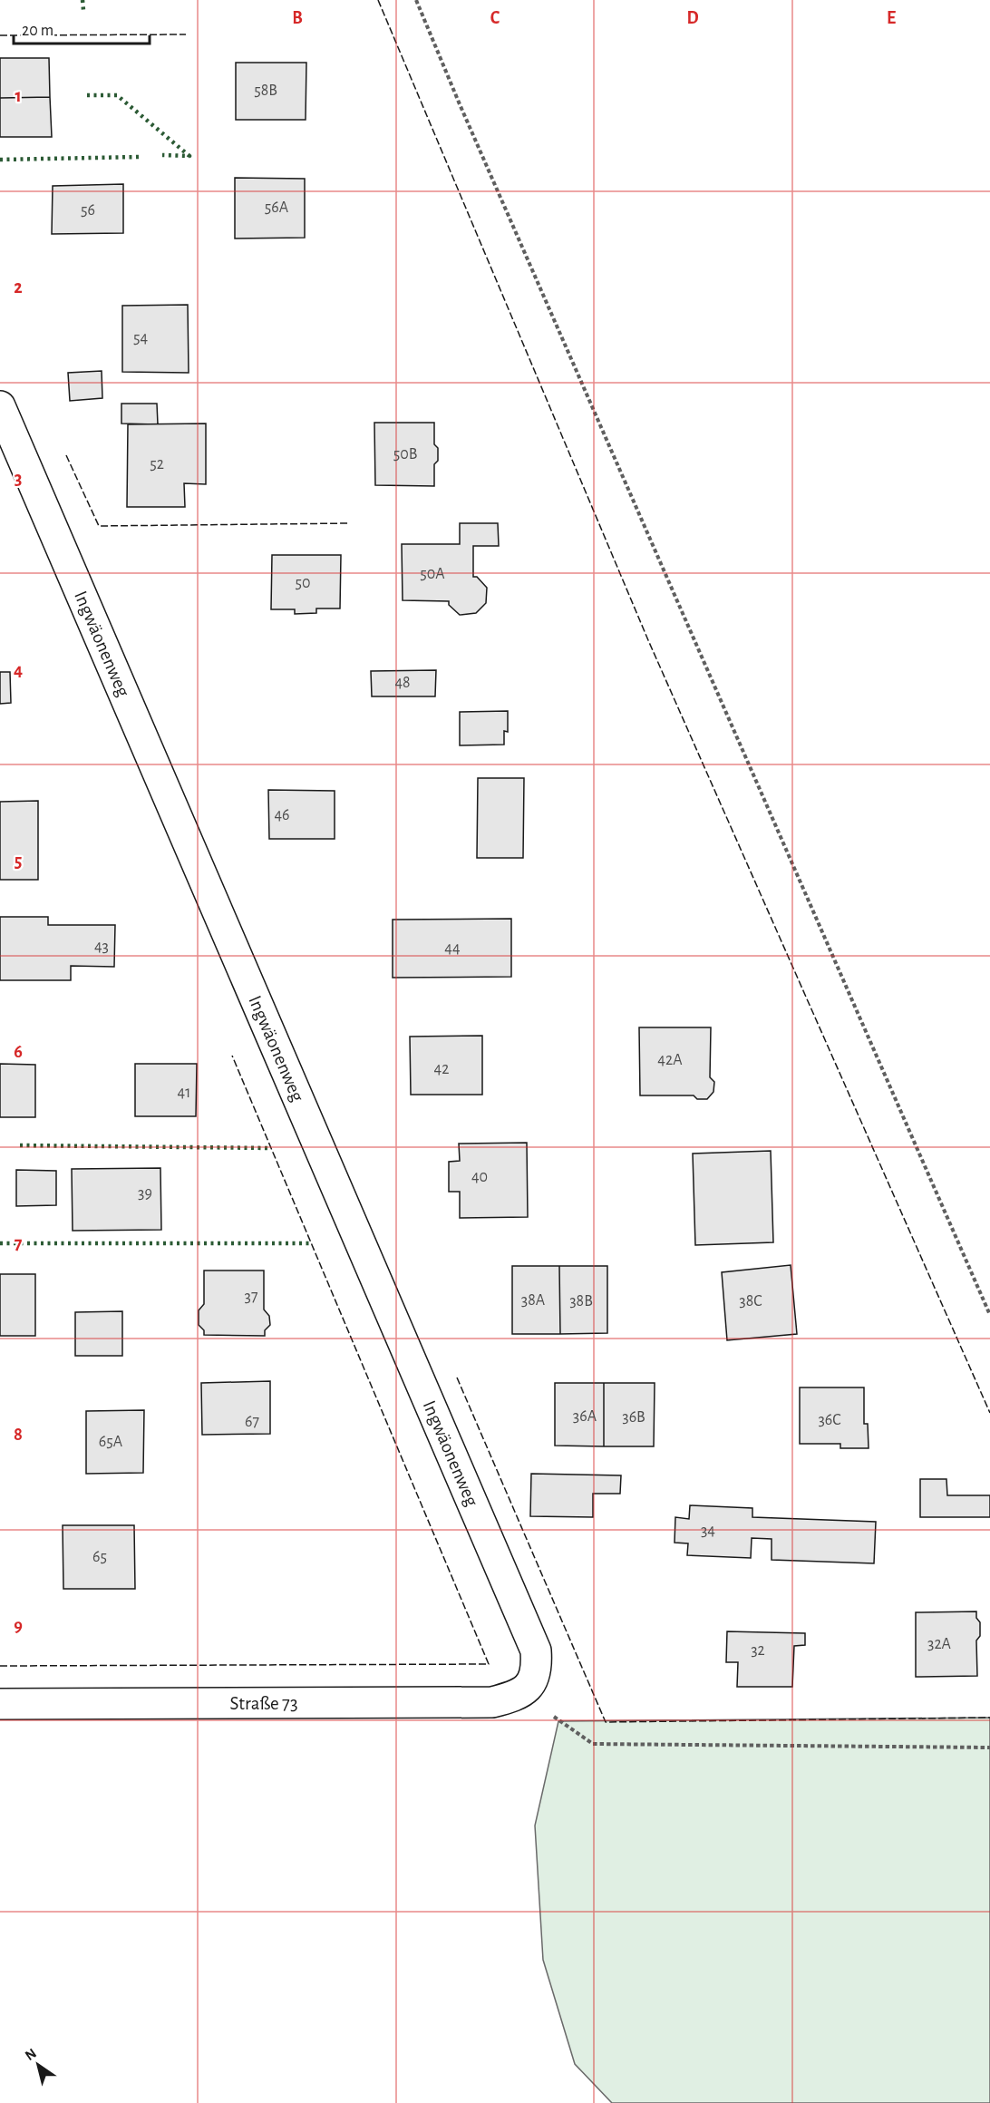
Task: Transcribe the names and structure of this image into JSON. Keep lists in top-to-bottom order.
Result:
{
  "streets": {
    "street": ["Ingwäonenweg", "Straße 73"]
  },
  "crossings": [
    ["Ingwäonenweg", "Straße 73"]
  ],
  "house_numbers": [
    "58B",
    "56A",
    "56",
    "54",
    "50B",
    "52",
    "50A",
    "50",
    "48",
    "46",
    "43",
    "44",
    "42A",
    "42",
    "41",
    "40",
    "39",
    "37",
    "38A",
    "38B",
    "38C",
    "36A",
    "36B",
    "36C",
    "67",
    "65A",
    "34",
    "65",
    "32A",
    "32"
  ],
  "scale_bar": "20 m",
  "north": "top left",
  "grid": {
    "columns": [
      "B",
      "C",
      "D",
      "E"
    ],
    "rows": [
      "1",
      "2",
      "3",
      "4",
      "5",
      "6",
      "7",
      "8",
      "9"
    ]
  }
}
